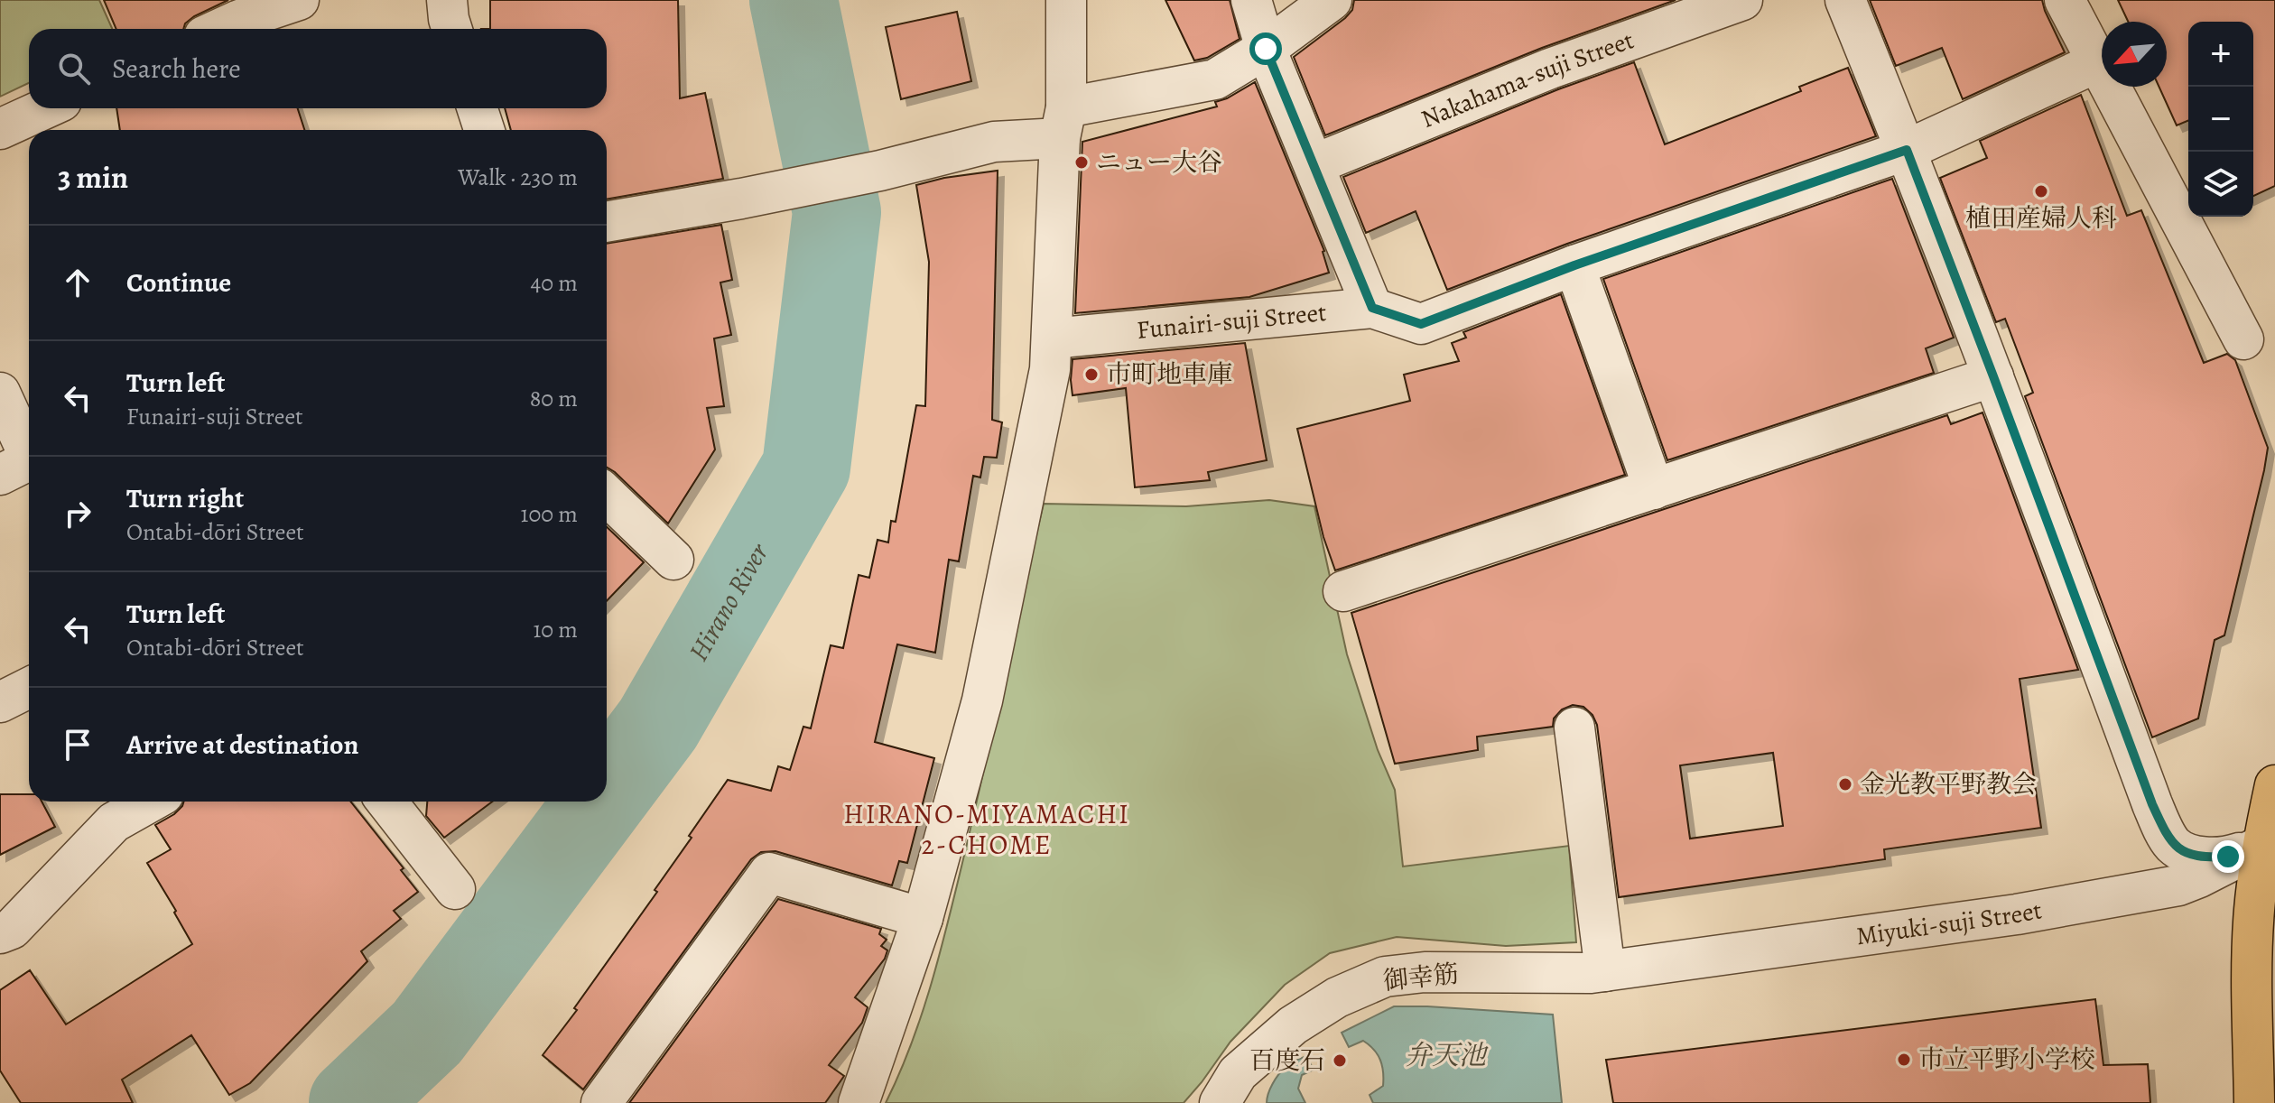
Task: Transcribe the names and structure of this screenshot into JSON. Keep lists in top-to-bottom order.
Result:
{
  "streets": {
    "street": [
      "Nakahama-suji Street",
      "Funairi-suji Street",
      "Miyuki-suji Street",
      "御幸筋"
    ]
  },
  "crossings": [
    ["Miyuki-suji Street", "御幸筋"]
  ],
  "districts": ["HIRANO-MIYAMACHI 2-CHOME"],
  "water": ["Hirano River", "弁天池"],
  "places": [
    "ニュー大谷",
    "植田産婦人科",
    "市町地車庫",
    "金光教平野教会",
    "市立平野小学校",
    "百度石"
  ],
  "north": "bottom left",
  "page": {
    "map_buttons": ["+", "−"],
    "search": "Search here",
    "heading": ["3 min", "Walk · 230 m"],
    "list": [
      ["Continue", "40 m"],
      ["Turn left", "Funairi-suji Street", "80 m"],
      ["Turn right", "Ontabi-dōri Street", "100 m"],
      ["Turn left", "Ontabi-dōri Street", "10 m"],
      "Arrive at destination"
    ]
  }
}
